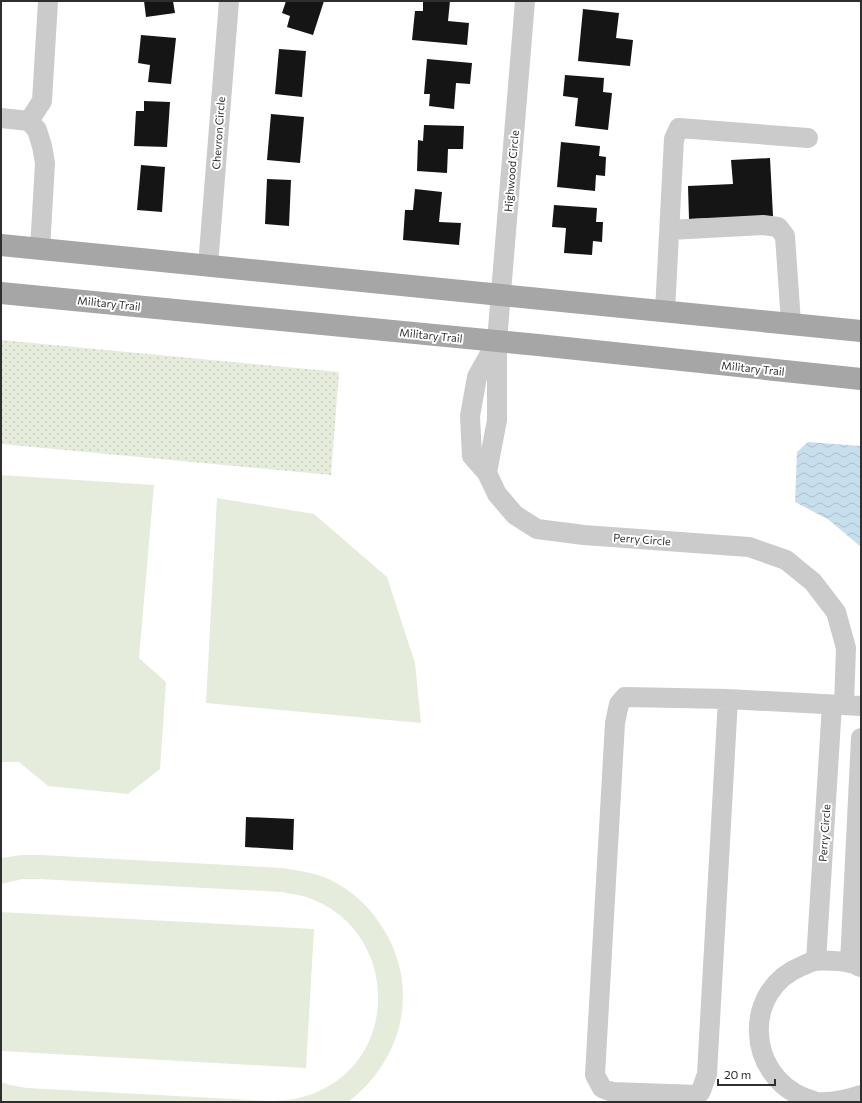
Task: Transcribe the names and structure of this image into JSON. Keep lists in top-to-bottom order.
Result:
{
  "streets": {
    "main road": ["Military Trail"],
    "street": ["Chevron Circle", "Highwood Circle", "Perry Circle"]
  },
  "crossings": [
    ["Highwood Circle", "Military Trail"],
    ["Highwood Circle", "Perry Circle"],
    ["Military Trail", "Perry Circle"]
  ],
  "scale_bar": "20 m"
}
